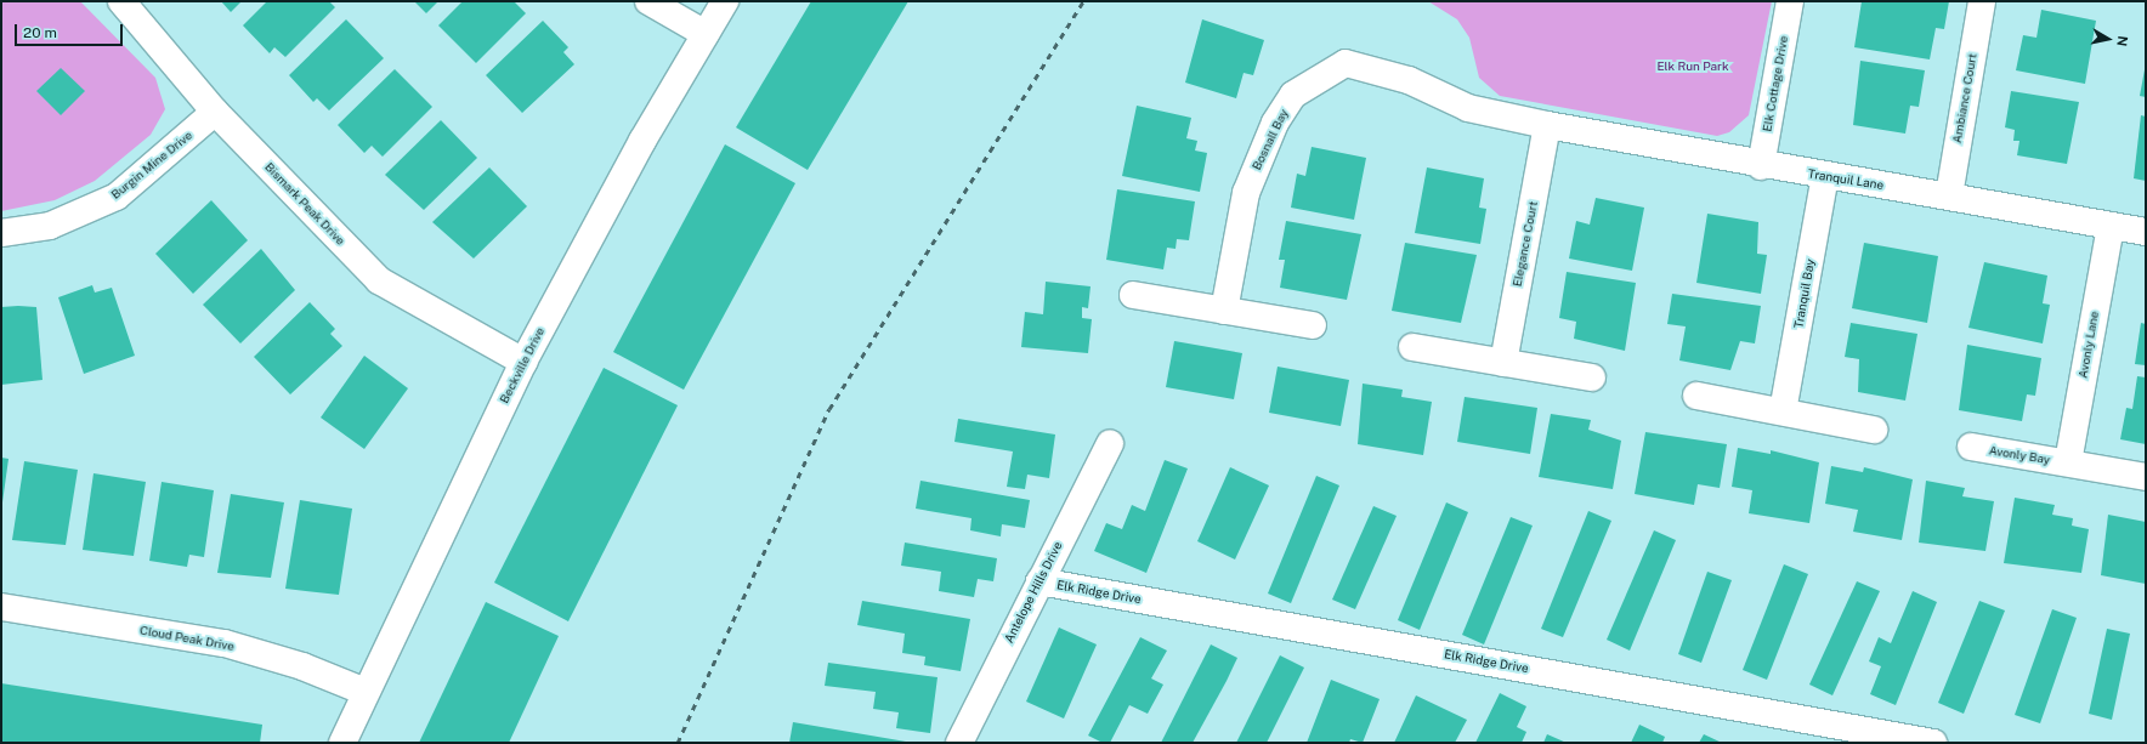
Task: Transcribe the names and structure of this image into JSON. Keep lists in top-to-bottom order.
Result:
{
  "streets": {
    "street": [
      "Elk Cottage Drive",
      "Ambiance Court",
      "Bosnall Bay",
      "Burgin Mine Drive",
      "Tranquil Lane",
      "Bismark Peak Drive",
      "Elegance Court",
      "Tranquil Bay",
      "Avonly Lane",
      "Beckville Drive",
      "Avonly Bay",
      "Antelope Hills Drive",
      "Elk Ridge Drive",
      "Cloud Peak Drive"
    ]
  },
  "crossings": [
    ["Elk Cottage Drive", "Tranquil Lane"],
    ["Ambiance Court", "Tranquil Lane"],
    ["Bosnall Bay", "Tranquil Lane"],
    ["Bosnall Bay", "Elegance Court"],
    ["Burgin Mine Drive", "Bismark Peak Drive"],
    ["Tranquil Lane", "Elegance Court"],
    ["Tranquil Lane", "Tranquil Bay"],
    ["Tranquil Lane", "Avonly Lane"],
    ["Bismark Peak Drive", "Beckville Drive"],
    ["Avonly Lane", "Avonly Bay"],
    ["Beckville Drive", "Cloud Peak Drive"],
    ["Antelope Hills Drive", "Elk Ridge Drive"]
  ],
  "parks": ["Elk Run Park"],
  "scale_bar": "20 m",
  "north": "right"
}
